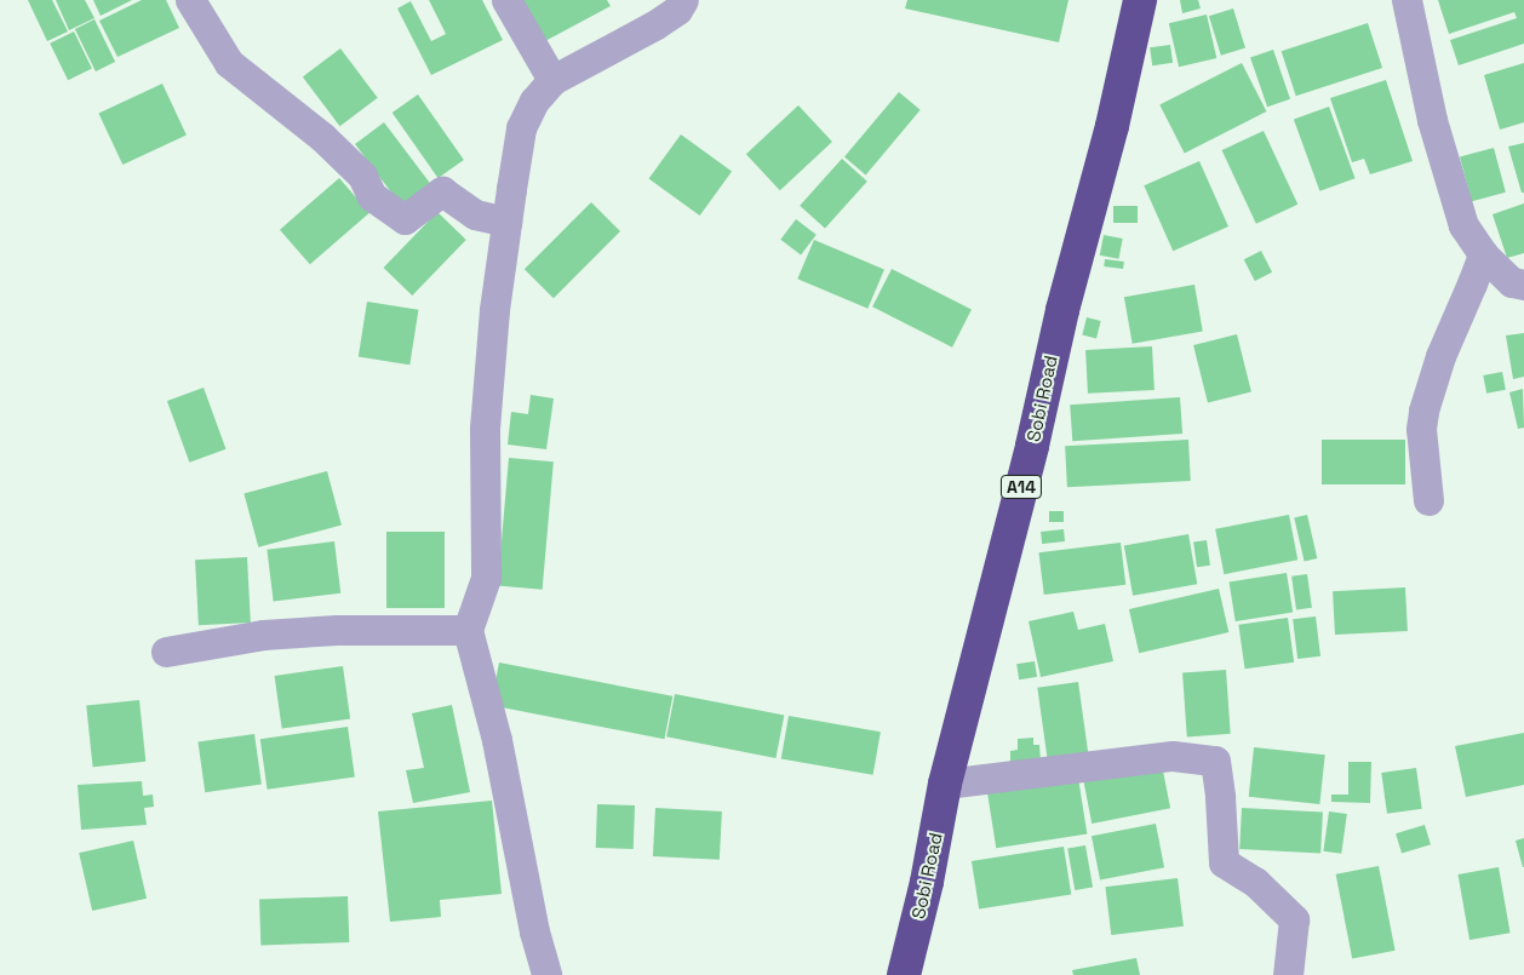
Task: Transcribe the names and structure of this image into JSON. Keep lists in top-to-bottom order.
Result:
{
  "streets": {
    "highway": ["Sobi Road", "A14"]
  }
}
